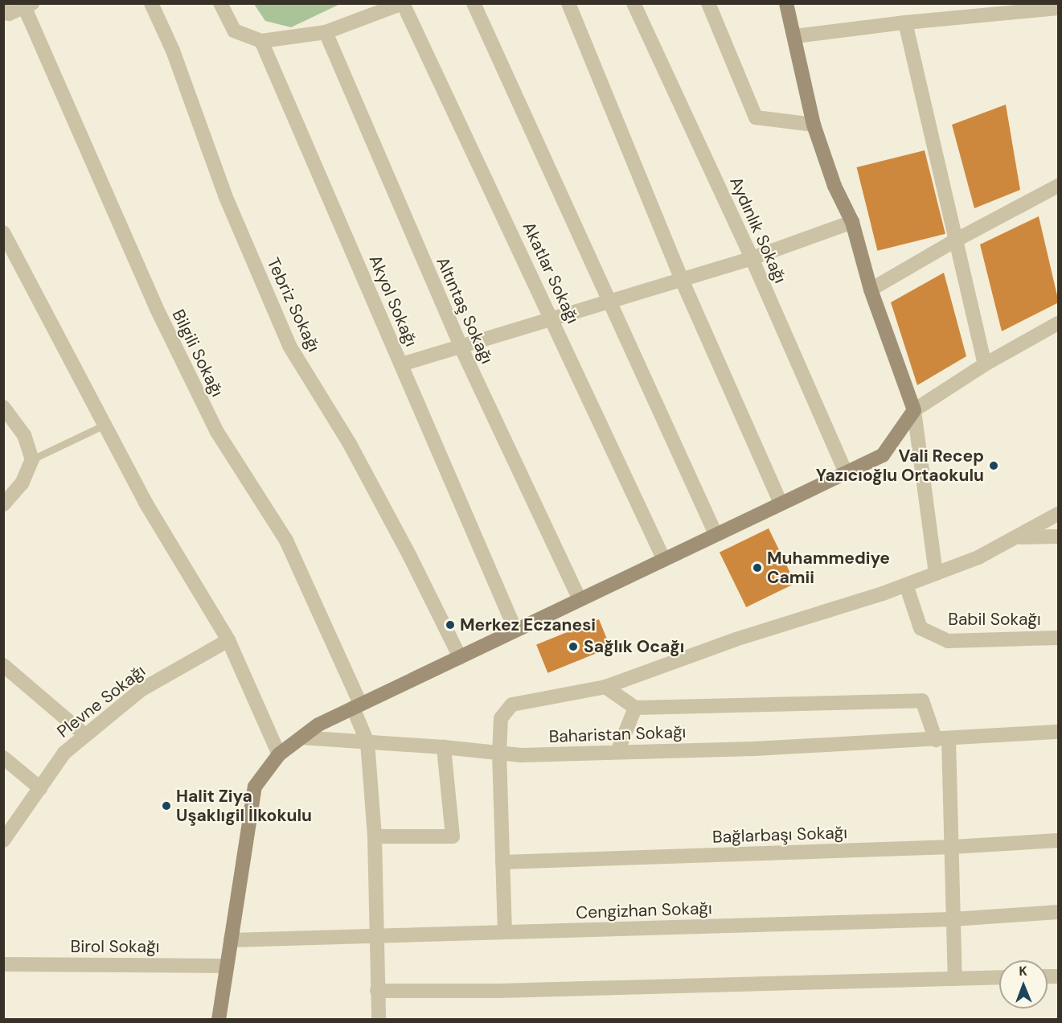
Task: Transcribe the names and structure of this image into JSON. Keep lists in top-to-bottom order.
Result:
{
  "streets": {
    "street": [
      "Aydınlık Sokağı",
      "Akatlar Sokağı",
      "Akyol Sokağı",
      "Tebriz Sokağı",
      "Altıntaş Sokağı",
      "Bilgili Sokağı",
      "Babil Sokağı",
      "Plevne Sokağı",
      "Baharistan Sokağı",
      "Bağlarbaşı Sokağı",
      "Cengizhan Sokağı",
      "Birol Sokağı"
    ]
  },
  "crossings": [
    ["Bilgili Sokağı", "Baharistan Sokağı"],
    ["Bilgili Sokağı", "Cengizhan Sokağı"]
  ],
  "places": [
    "Vali Recep Yazıcıoğlu Ortaokulu",
    "Muhammediye Camii",
    "Merkez Eczanesi",
    "Sağlık Ocağı",
    "Halit Ziya Uşaklıgil İlkokulu"
  ],
  "north": "top"
}
